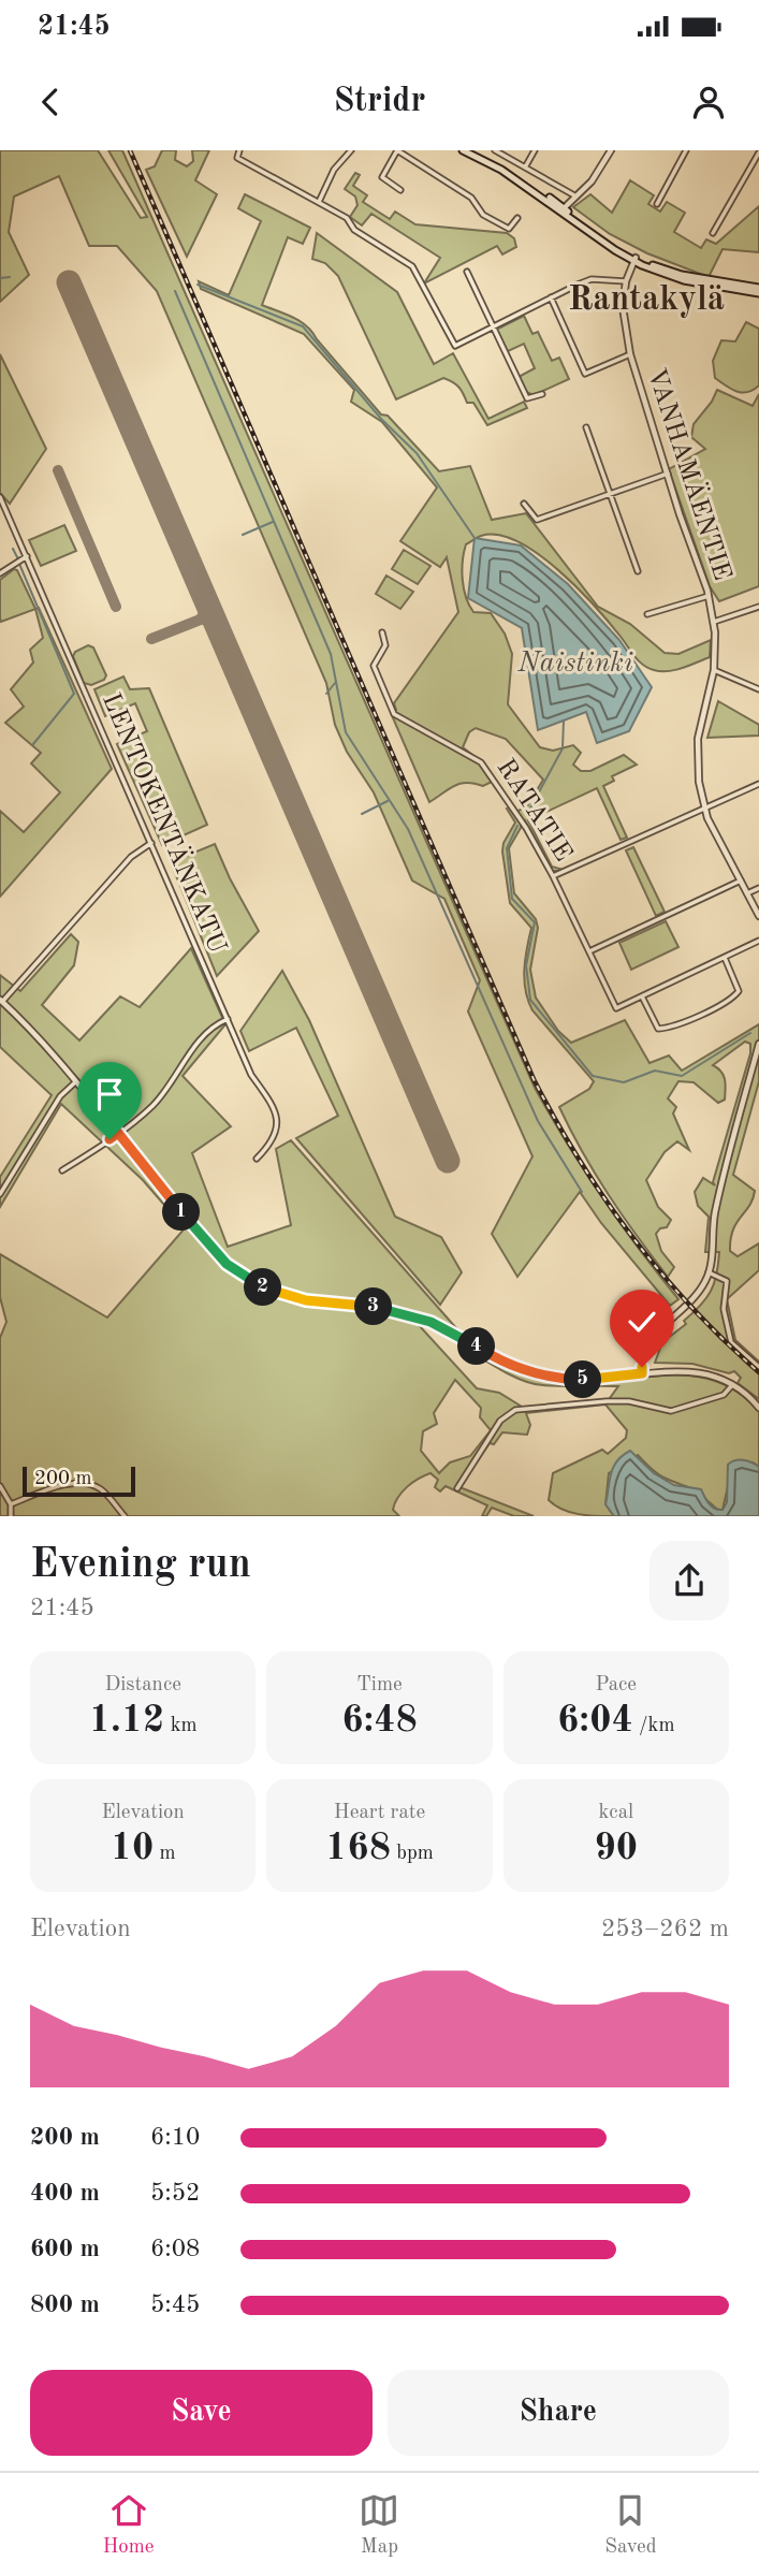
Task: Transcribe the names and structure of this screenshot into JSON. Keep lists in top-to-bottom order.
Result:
{
  "streets": {
    "street": ["VANHAMÄENTIE", "RATATIE", "LENTOKENTÄNKATU"]
  },
  "districts": ["Rantakylä"],
  "water": ["Naistinki"],
  "scale_bar": "200 m",
  "page": {
    "status": "21:45",
    "header": "Stridr",
    "pins": [
      "1",
      "2",
      "3",
      "4",
      "5"
    ],
    "scale": "200 m",
    "heading": ["Evening run", "21:45"],
    "stats": [
      ["Distance", "1.12 km"],
      ["Time", "6:48"],
      ["Pace", "6:04 /km"],
      ["Elevation", "10 m"],
      ["Heart rate", "168 bpm"],
      ["kcal", "90"]
    ],
    "chart": ["Elevation", "253–262 m"],
    "list": [
      {
        "name": "200 m",
        "note": "6:10"
      },
      {
        "name": "400 m",
        "note": "5:52"
      },
      {
        "name": "600 m",
        "note": "6:08"
      },
      {
        "name": "800 m",
        "note": "5:45"
      }
    ],
    "buttons": ["Save", "Share"],
    "tabs": ["Home", "Map", "Saved"]
  }
}
